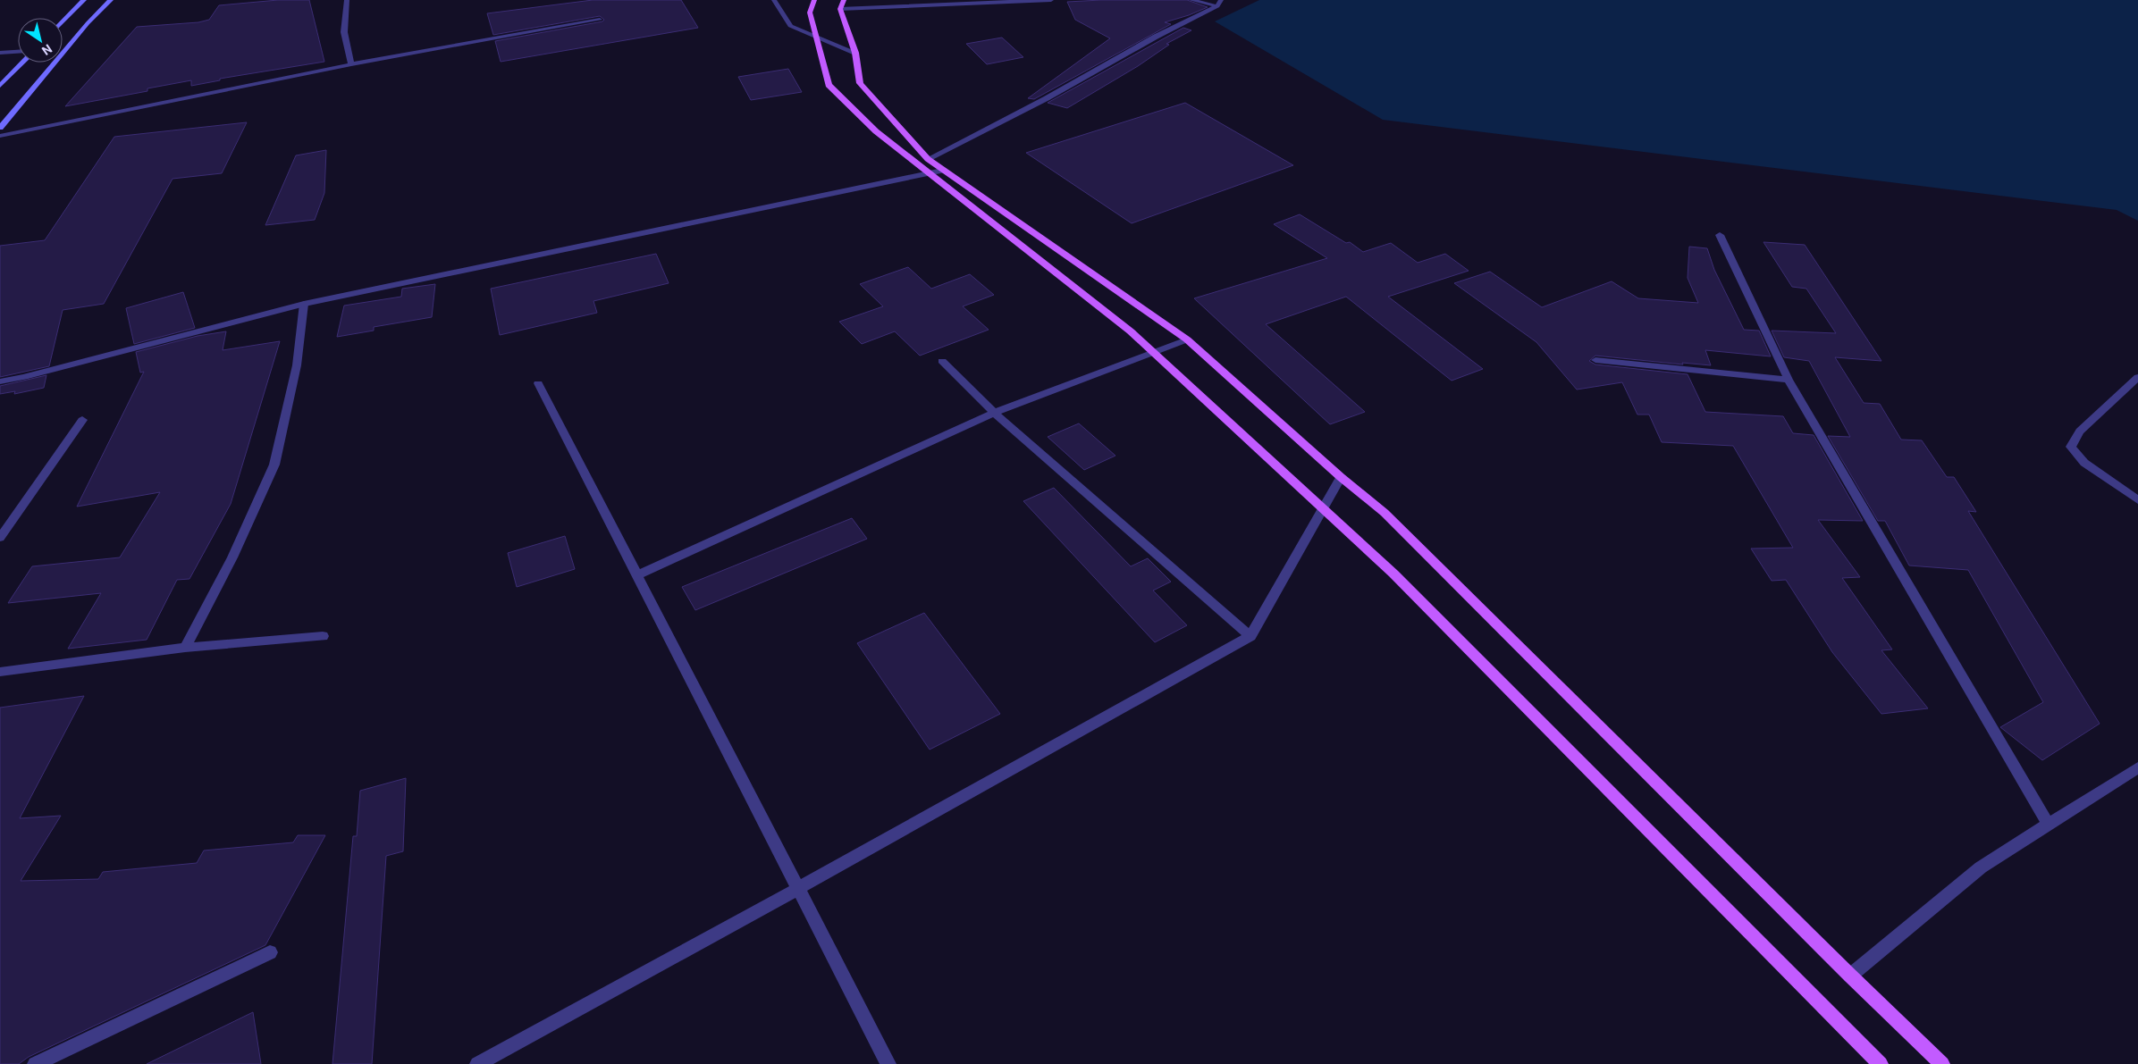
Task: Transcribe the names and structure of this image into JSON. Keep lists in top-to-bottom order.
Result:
{
  "north": "bottom right"
}
